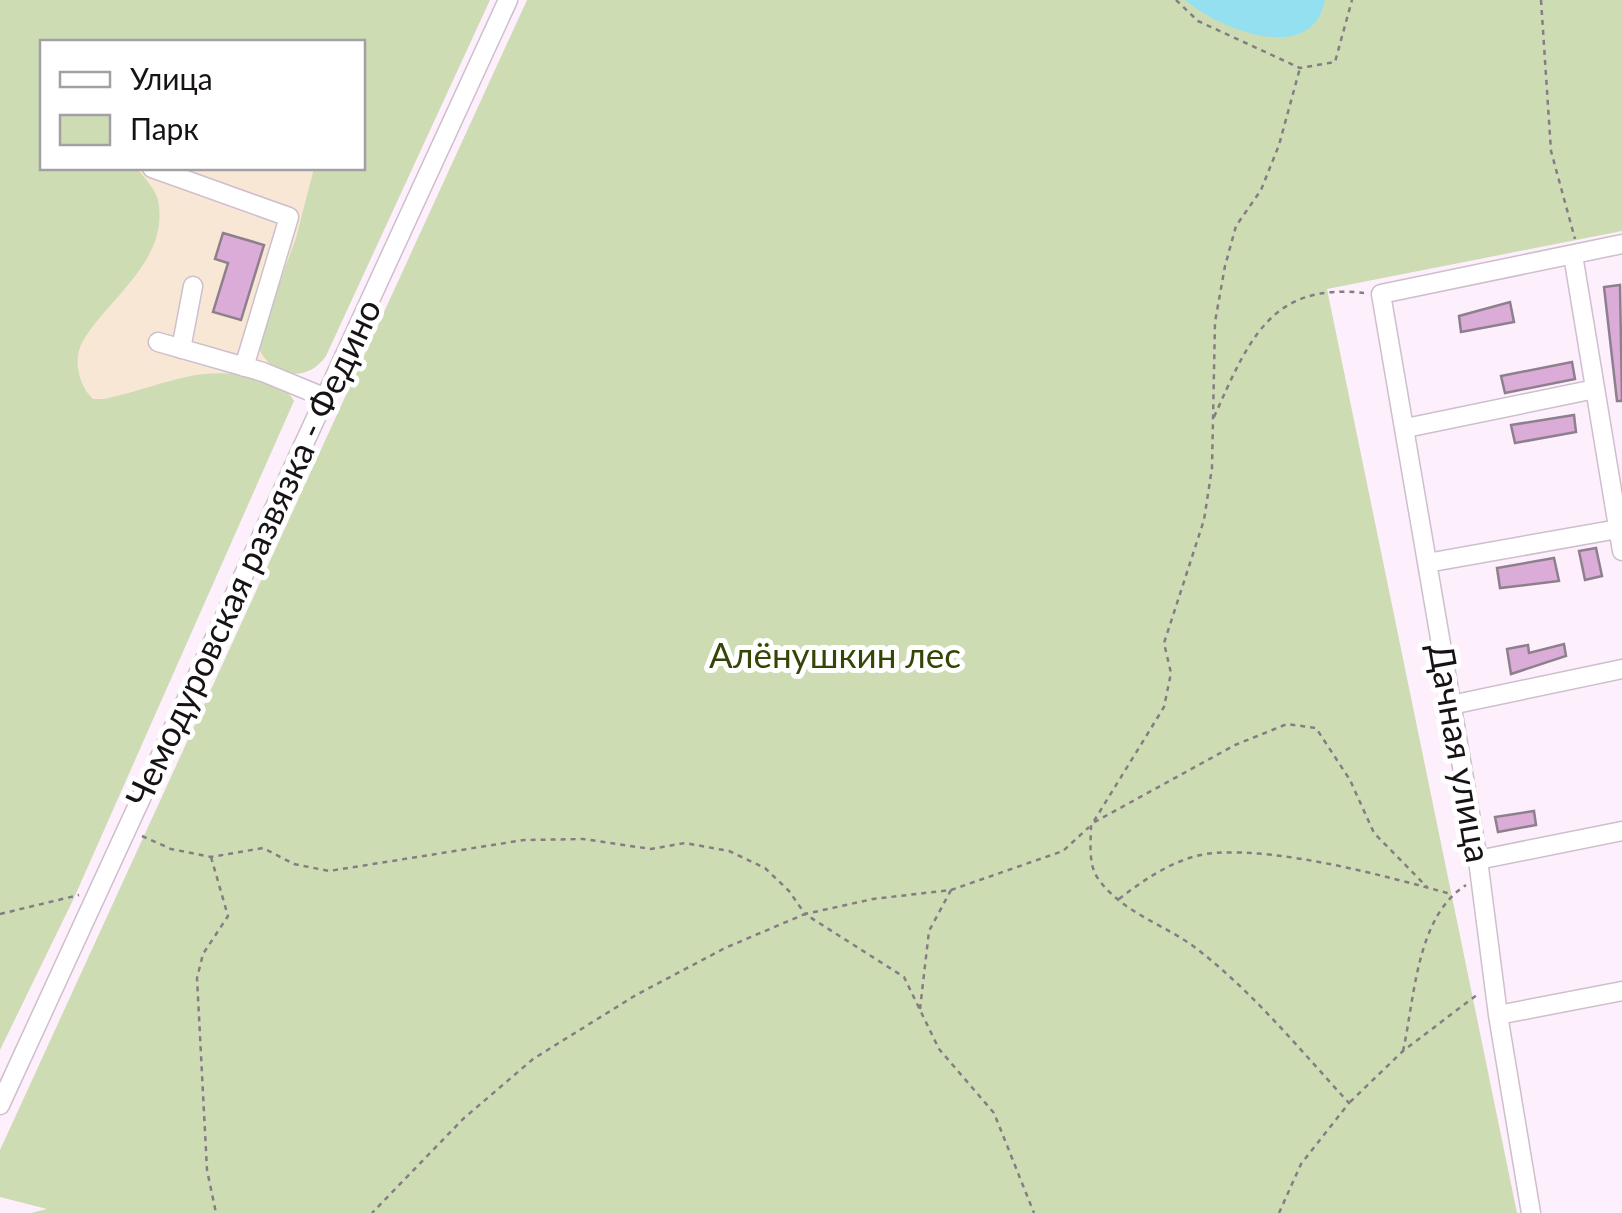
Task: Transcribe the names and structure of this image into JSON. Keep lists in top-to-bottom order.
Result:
{
  "streets": {
    "street": ["Чемодуровская развязка - Федино", "Дачная улица"]
  },
  "parks": ["Алёнушкин лес"],
  "legend": ["Улица", "Парк"]
}
